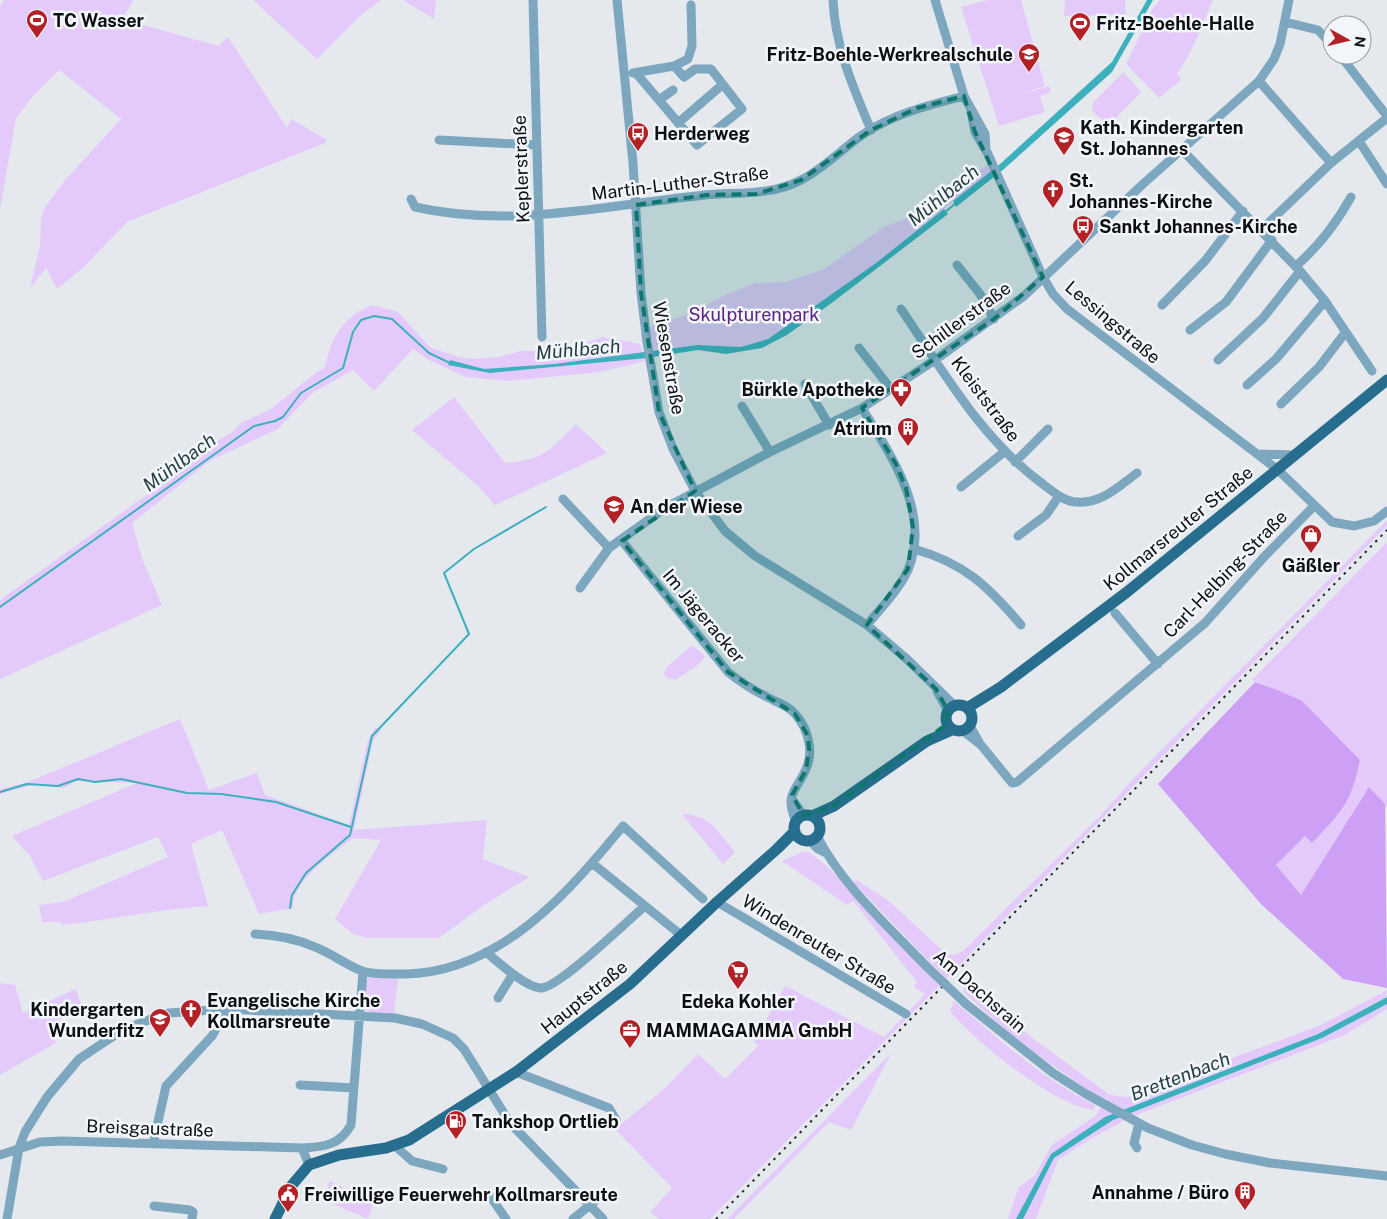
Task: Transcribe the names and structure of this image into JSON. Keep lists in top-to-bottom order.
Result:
{
  "streets": {
    "main road": ["Kollmarsreuter Straße", "Hauptstraße"],
    "street": [
      "Keplerstraße",
      "Martin-Luther-Straße",
      "Schillerstraße",
      "Lessingstraße",
      "Wiesenstraße",
      "Kleiststraße",
      "Carl-Helbing-Straße",
      "Im Jägeracker",
      "Windenreuter Straße",
      "Am Dachsrain",
      "Breisgaustraße"
    ]
  },
  "crossings": [
    ["Keplerstraße", "Martin-Luther-Straße"],
    ["Martin-Luther-Straße", "Lessingstraße"],
    ["Martin-Luther-Straße", "Wiesenstraße"],
    ["Schillerstraße", "Lessingstraße"],
    ["Schillerstraße", "Wiesenstraße"],
    ["Schillerstraße", "Kleiststraße"],
    ["Schillerstraße", "Im Jägeracker"],
    ["Lessingstraße", "Kollmarsreuter Straße"],
    ["Lessingstraße", "Carl-Helbing-Straße"],
    ["Kollmarsreuter Straße", "Carl-Helbing-Straße"],
    ["Im Jägeracker", "Am Dachsrain"],
    ["Im Jägeracker", "Hauptstraße"],
    ["Windenreuter Straße", "Hauptstraße"],
    ["Am Dachsrain", "Hauptstraße"]
  ],
  "water": ["Mühlbach", "Brettenbach"],
  "parks": ["Skulpturenpark"],
  "places": {
    "sports": ["TC Wasser", "Fritz-Boehle-Halle"],
    "school or university": [
      "Fritz-Boehle-Werkrealschule",
      "Kath. Kindergarten St. Johannes",
      "An der Wiese",
      "Kindergarten Wunderfitz"
    ],
    "bus stop": ["Herderweg", "Sankt Johannes-Kirche"],
    "church": ["St. Johannes-Kirche", "Evangelische Kirche Kollmarsreute"],
    "pharmacy": ["Bürkle Apotheke"],
    "building": ["Atrium", "Annahme / Büro"],
    "shop": ["Gäßler"],
    "supermarket": ["Edeka Kohler"],
    "office": ["MAMMAGAMMA GmbH"],
    "fuel station": ["Tankshop Ortlieb"],
    "public building": ["Freiwillige Feuerwehr Kollmarsreute"]
  },
  "north": "right"
}
